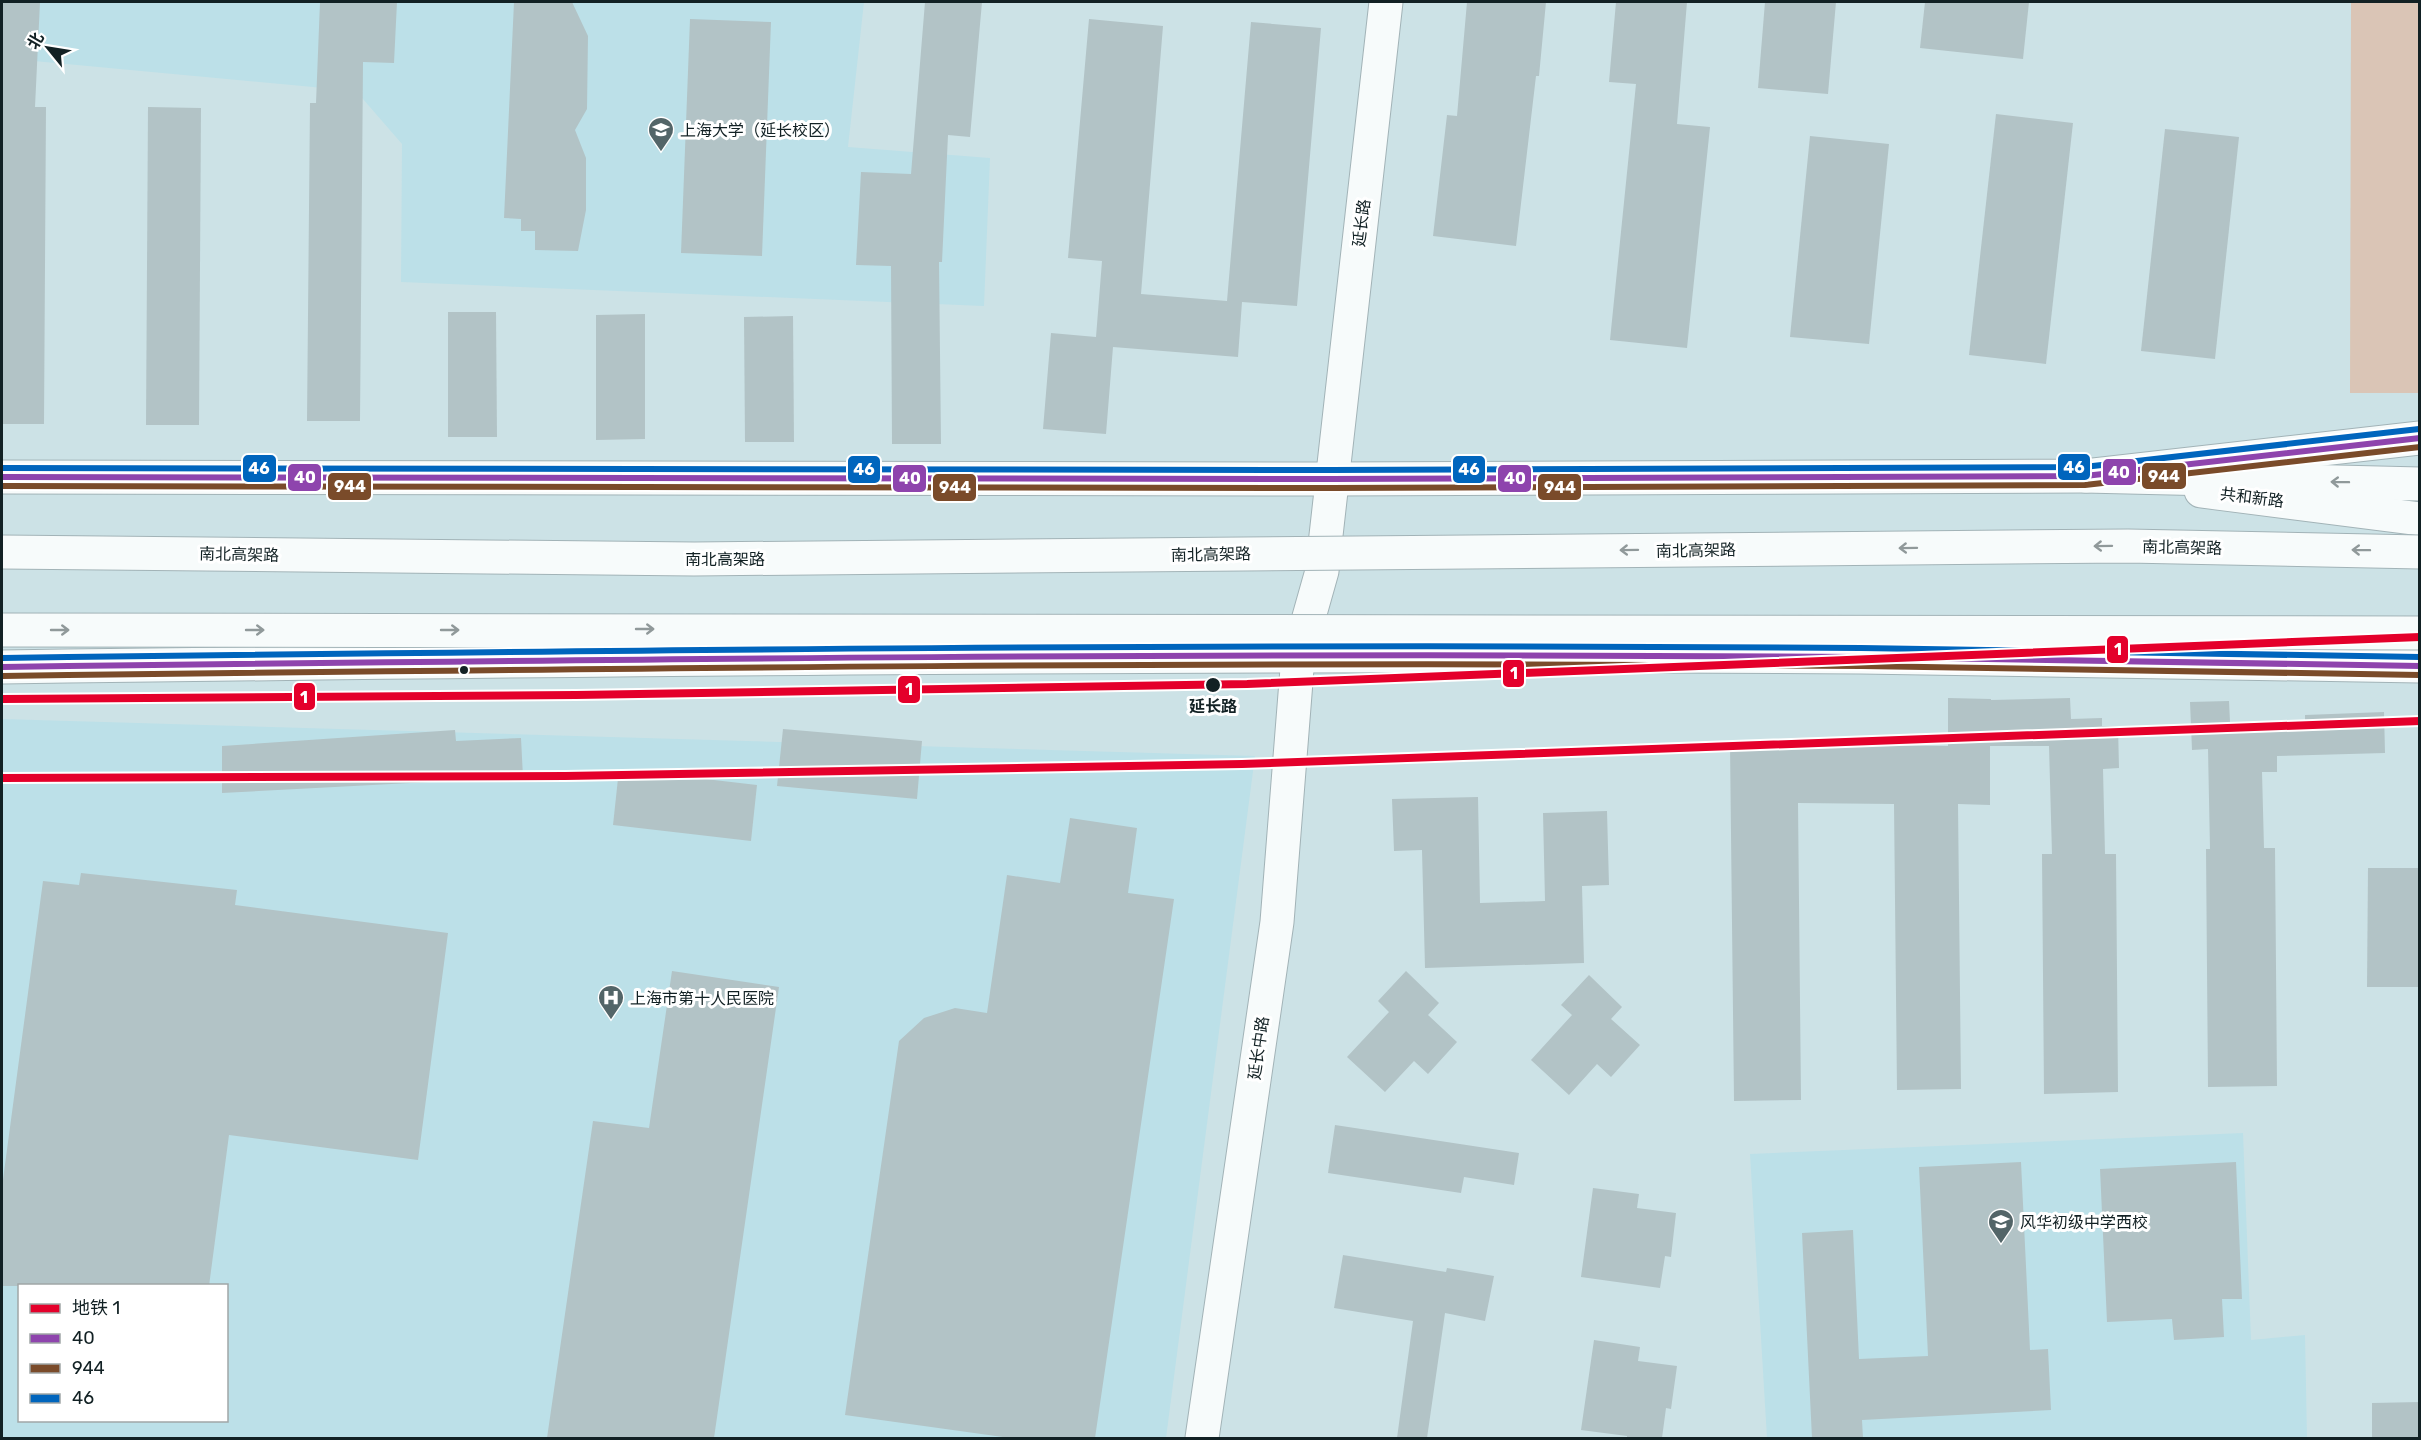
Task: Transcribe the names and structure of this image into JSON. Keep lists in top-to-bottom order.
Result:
{
  "streets": {
    "main road": [
      "延长路",
      "共和新路",
      "南北高架路",
      "延长中路"
    ]
  },
  "crossings": [
    ["延长路", "共和新路"],
    ["延长路", "延长中路"]
  ],
  "places": {
    "school or university": ["上海大学（延长校区）", "风华初级中学西校"],
    "other": ["延长路"],
    "hospital": ["上海市第十人民医院"]
  },
  "lines": [
    "transit line 46",
    "transit line 40",
    "transit line 944",
    "metro line 1"
  ],
  "legend": [
    "地铁 1",
    "40",
    "944",
    "46"
  ],
  "north": "top left"
}
